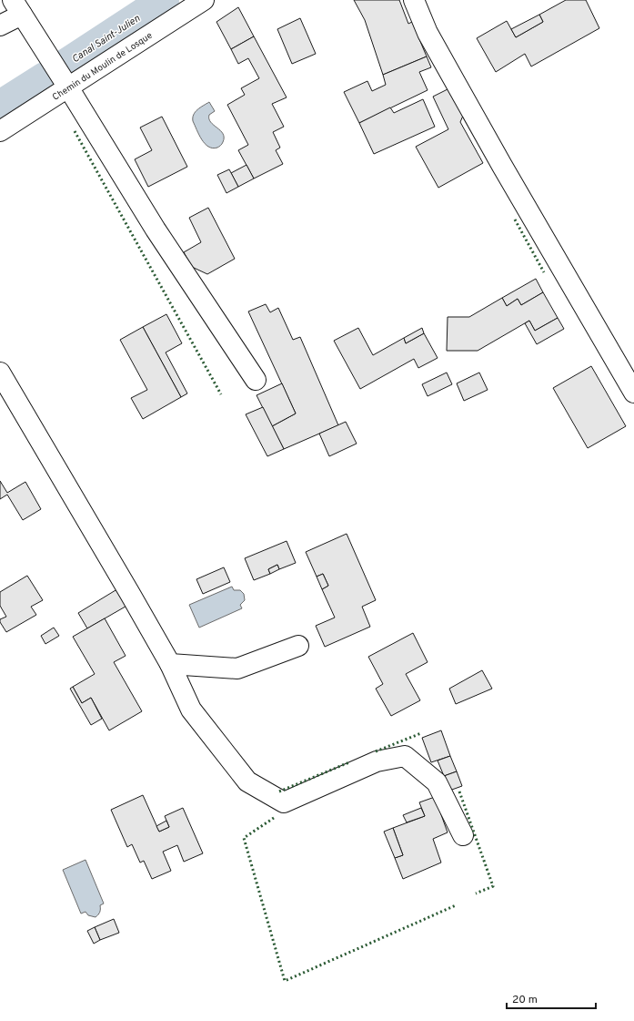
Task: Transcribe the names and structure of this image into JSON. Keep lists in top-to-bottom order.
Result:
{
  "streets": {
    "street": ["Chemin du Moulin de Losque"]
  },
  "water": ["Canal Saint-Julien"],
  "scale_bar": "20 m"
}
